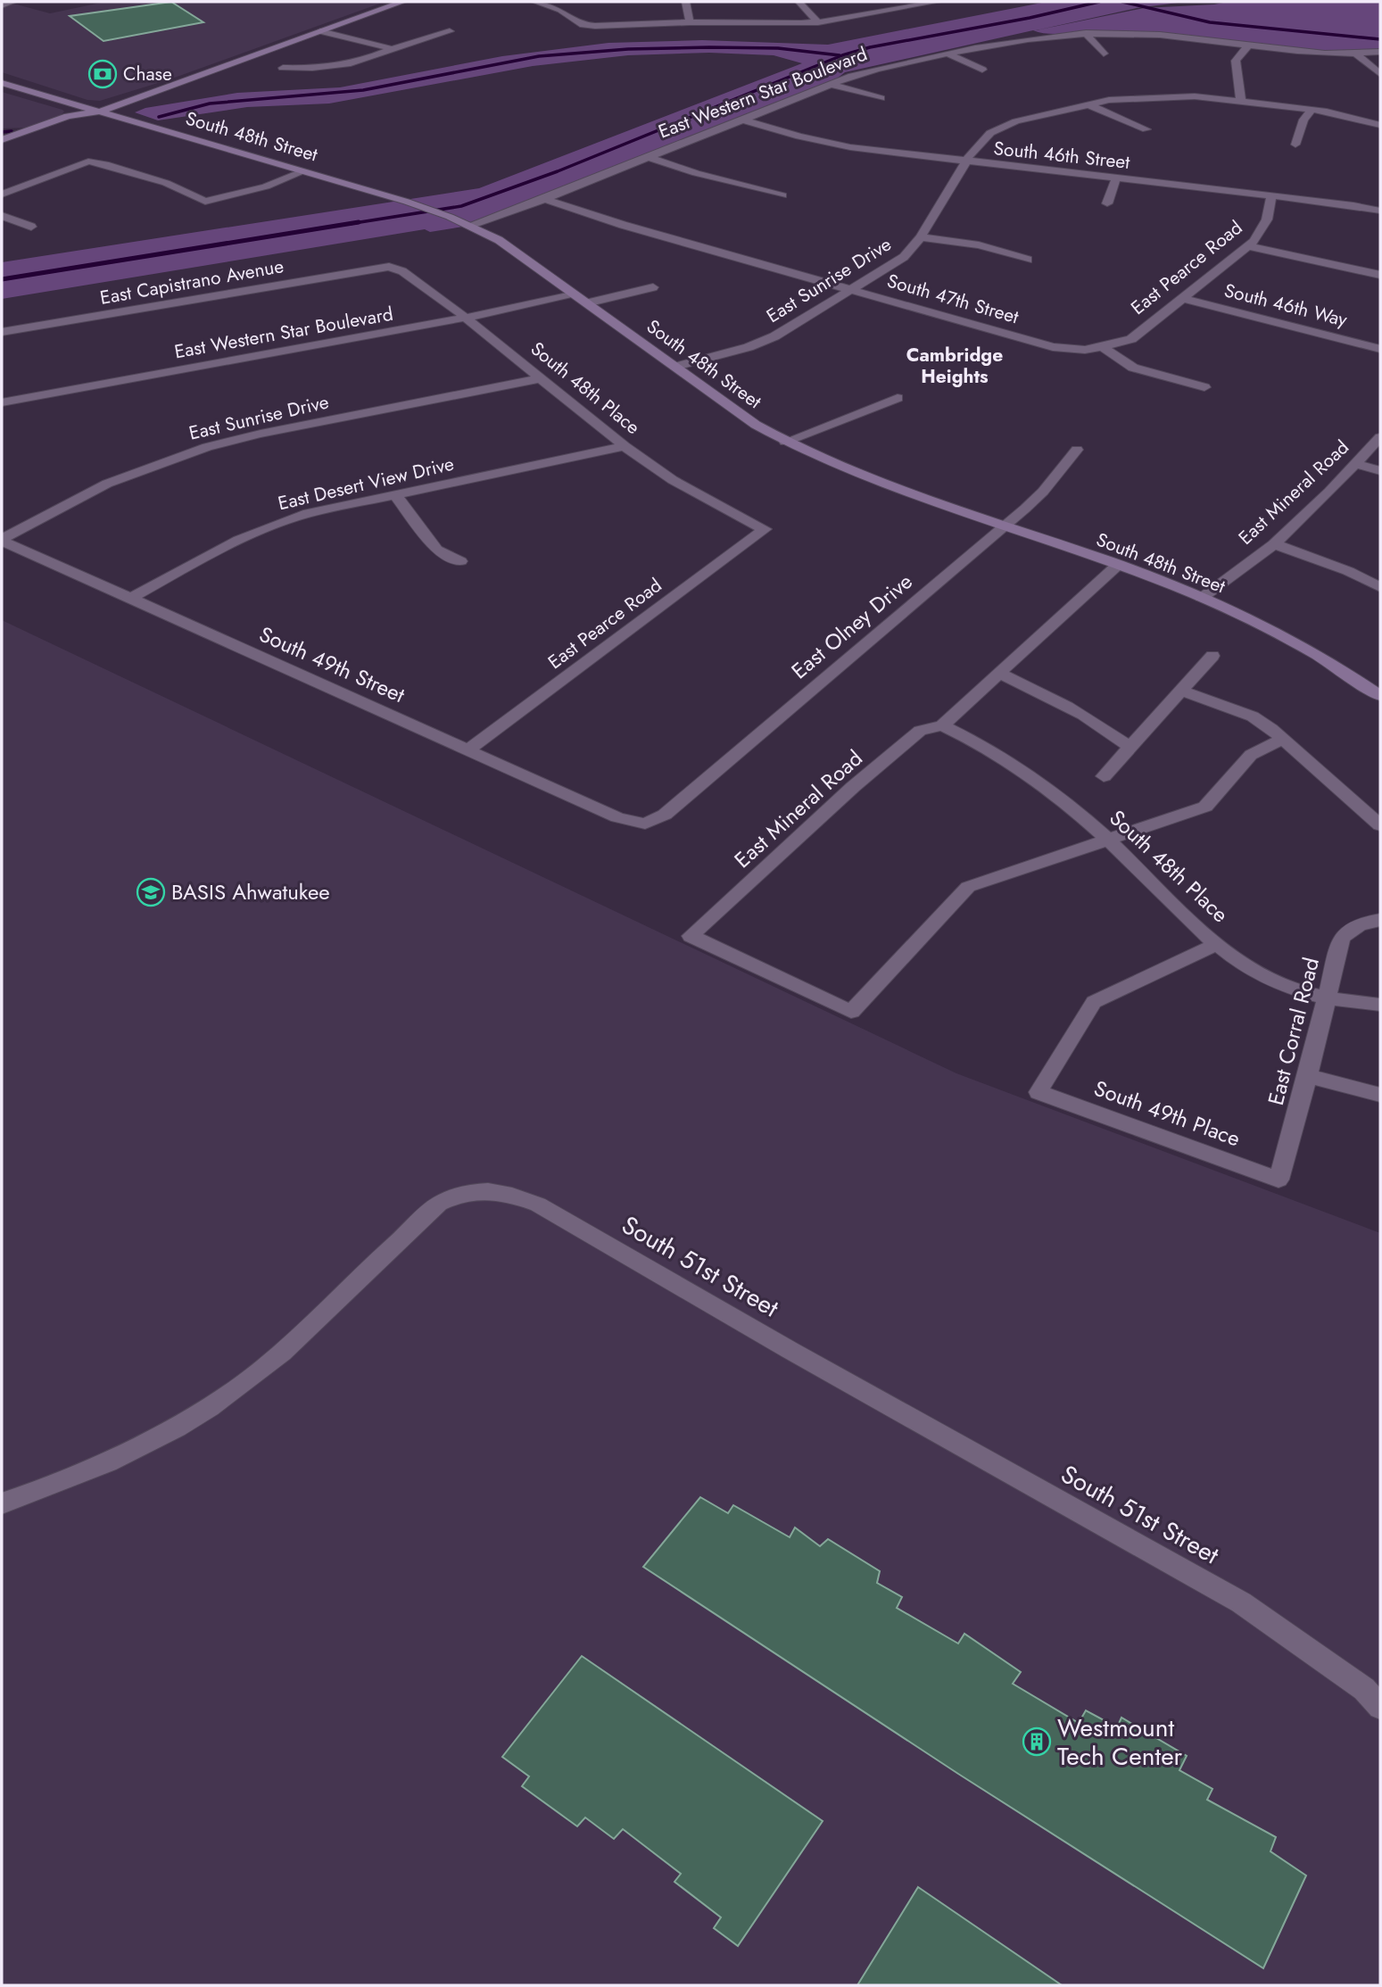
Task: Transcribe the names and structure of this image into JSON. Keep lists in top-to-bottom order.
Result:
{
  "streets": {
    "main road": ["South 48th Street"],
    "street": [
      "East Western Star Boulevard",
      "South 46th Street",
      "East Pearce Road",
      "East Sunrise Drive",
      "East Capistrano Avenue",
      "South 47th Street",
      "South 46th Way",
      "South 48th Place",
      "East Desert View Drive",
      "East Mineral Road",
      "East Olney Drive",
      "South 49th Street",
      "East Corral Road",
      "South 49th Place",
      "South 51st Street"
    ]
  },
  "crossings": [
    ["East Western Star Boulevard", "South 48th Street"],
    ["East Western Star Boulevard", "South 46th Street"],
    ["East Western Star Boulevard", "South 47th Street"],
    ["East Western Star Boulevard", "South 48th Place"],
    ["South 48th Street", "East Sunrise Drive"],
    ["South 48th Street", "East Mineral Road"],
    ["South 48th Street", "East Olney Drive"],
    ["South 46th Street", "East Pearce Road"],
    ["South 46th Street", "East Sunrise Drive"],
    ["East Pearce Road", "South 47th Street"],
    ["East Pearce Road", "South 46th Way"],
    ["East Pearce Road", "South 48th Place"],
    ["East Pearce Road", "South 49th Street"],
    ["East Sunrise Drive", "South 47th Street"],
    ["East Sunrise Drive", "South 48th Place"],
    ["East Sunrise Drive", "South 49th Street"],
    ["East Capistrano Avenue", "South 48th Place"],
    ["South 48th Place", "East Desert View Drive"],
    ["South 48th Place", "East Mineral Road"],
    ["South 48th Place", "East Corral Road"],
    ["South 48th Place", "South 49th Place"],
    ["East Desert View Drive", "South 49th Street"],
    ["East Olney Drive", "South 49th Street"],
    ["East Corral Road", "South 49th Place"]
  ],
  "districts": ["Cambridge Heights"],
  "places": {
    "bank": ["Chase"],
    "school or university": ["BASIS Ahwatukee"],
    "building": ["Westmount Tech Center"]
  }
}
